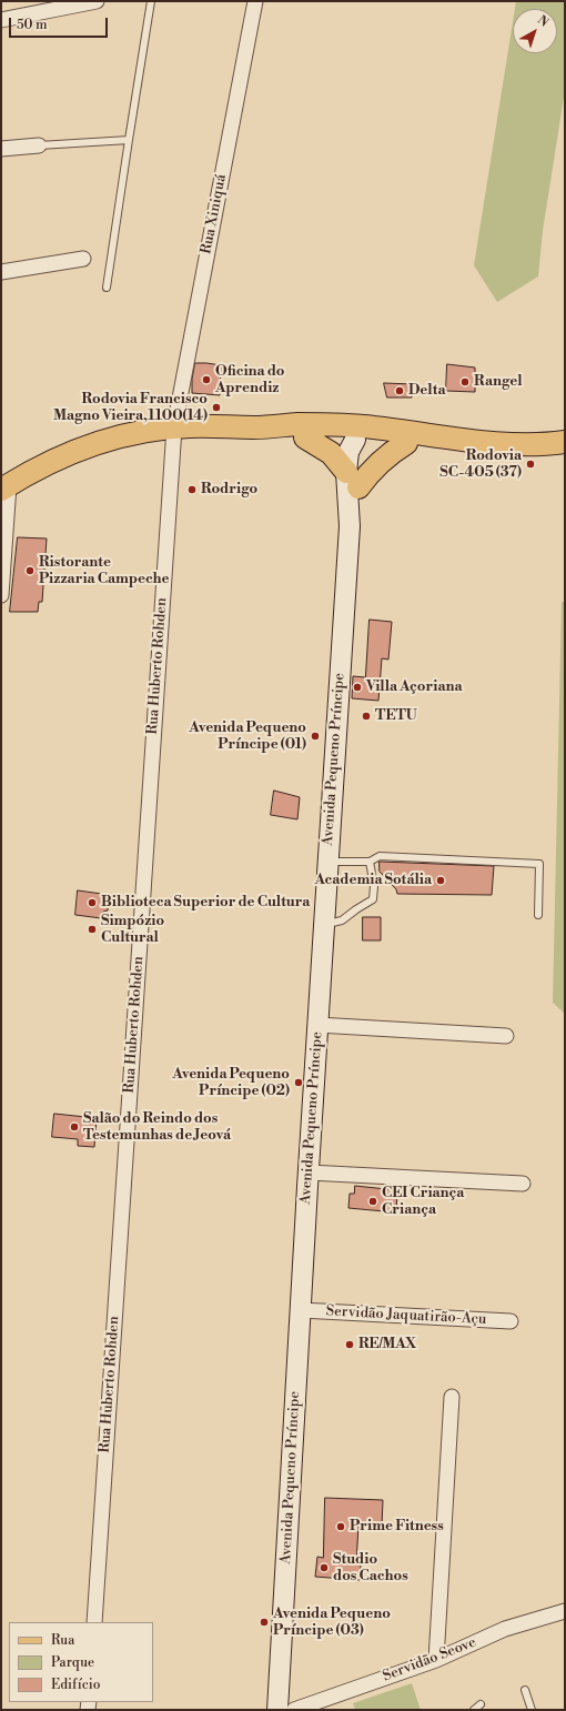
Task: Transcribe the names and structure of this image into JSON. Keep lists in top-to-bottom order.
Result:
{
  "streets": {
    "main road": ["Avenida Pequeno Príncipe"],
    "street": [
      "Rua Xiniquá",
      "Rua Huberto Rohden",
      "Servidão Jaquatirão-Açu",
      "Servidão Seove"
    ]
  },
  "crossings": [
    ["Rua Xiniquá", "Rua Huberto Rohden"],
    ["Avenida Pequeno Príncipe", "Servidão Jaquatirão-Açu"]
  ],
  "places": [
    "Oficina do Aprendiz",
    "Rangel",
    "Delta",
    "Rodovia Francisco Magno Vieira,1100(14)",
    "Rodovia SC-405 (37)",
    "Rodrigo",
    "Ristorante Pizzaria Campeche",
    "Villa Açoriana",
    "TETU",
    "Avenida Pequeno Príncipe (01)",
    "Academia Sotália",
    "Biblioteca Superior de Cultura",
    "Simpózio Cultural",
    "Avenida Pequeno Príncipe (02)",
    "Salão do Reindo dos Testemunhas de Jeová",
    "CEI Criança Criança",
    "RE/MAX",
    "Prime Fitness",
    "Studio dos Cachos",
    "Avenida Pequeno Príncipe (03)"
  ],
  "legend": ["Rua", "Parque", "Edifício"],
  "scale_bar": "50 m",
  "north": "top right"
}
